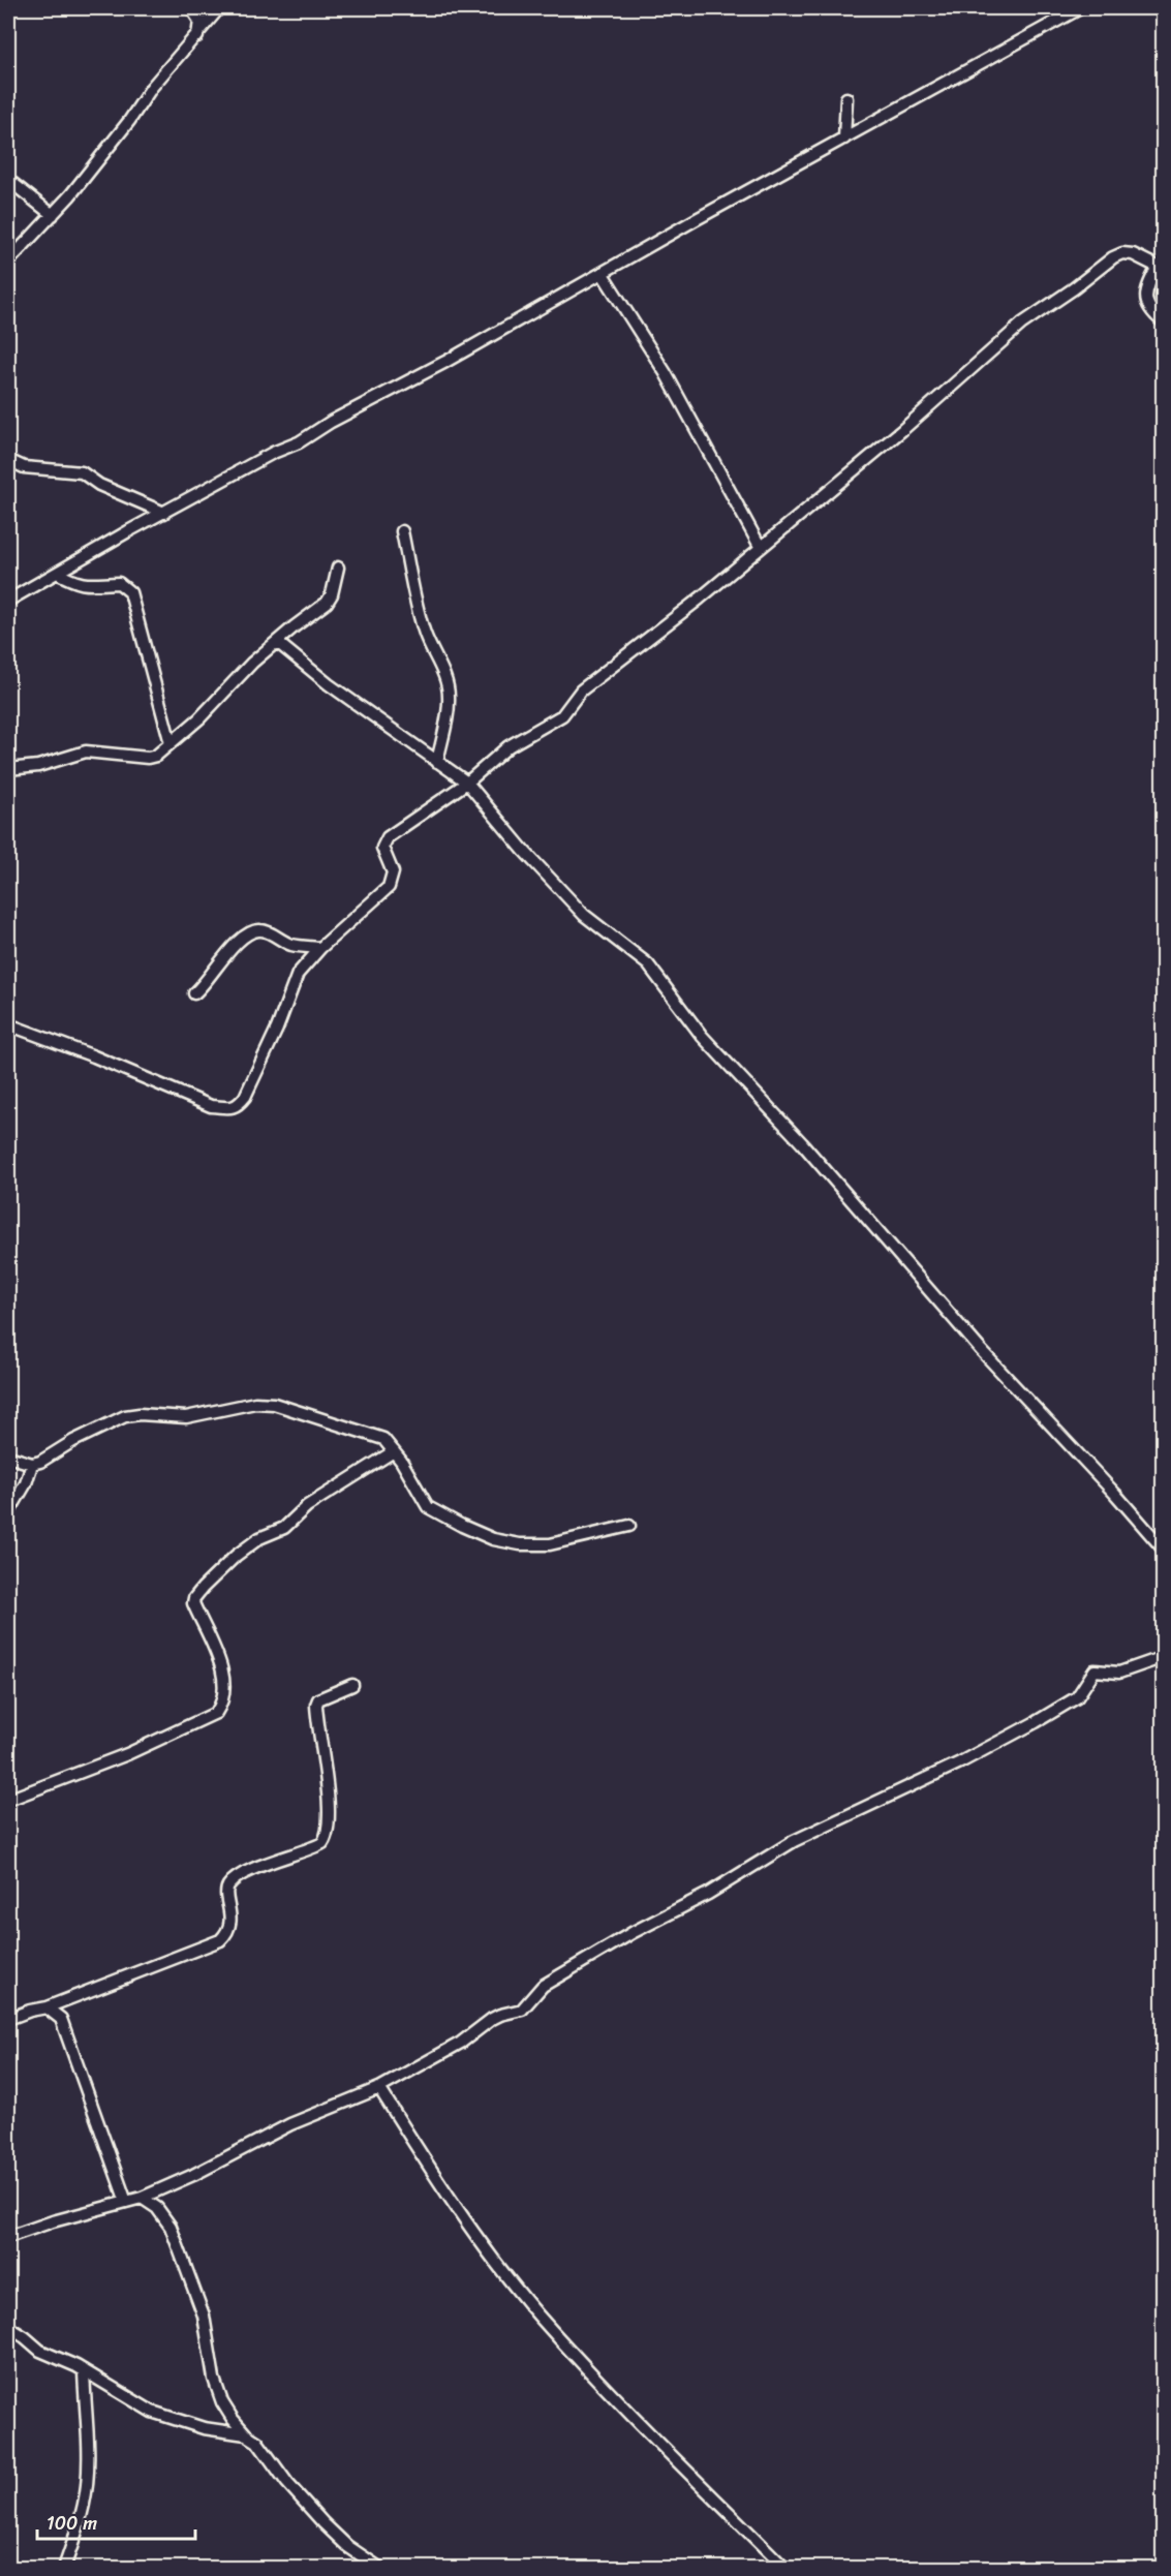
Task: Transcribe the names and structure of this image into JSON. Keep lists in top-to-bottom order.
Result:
{
  "scale_bar": "100 m"
}
